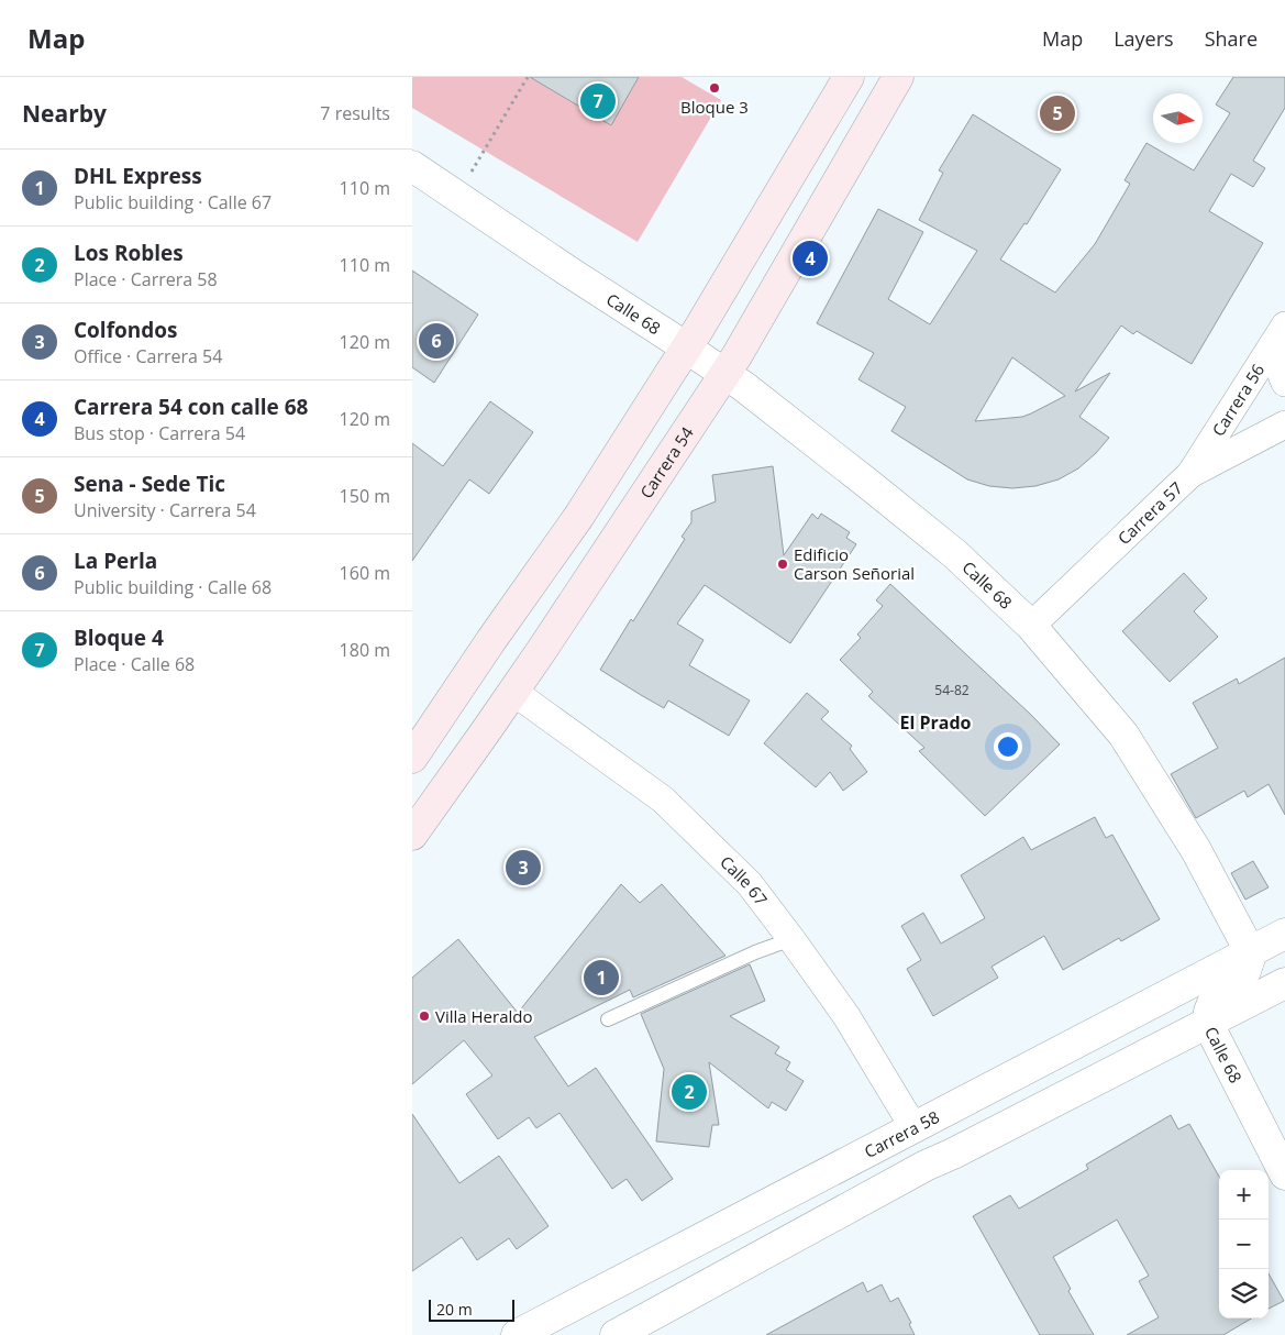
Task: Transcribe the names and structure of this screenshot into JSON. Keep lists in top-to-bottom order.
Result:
{
  "streets": {
    "main road": ["Carrera 54"],
    "street": [
      "Calle 68",
      "Carrera 56",
      "Carrera 57",
      "Calle 67",
      "Carrera 58"
    ]
  },
  "crossings": [
    ["Calle 68", "Carrera 54"],
    ["Calle 68", "Carrera 57"],
    ["Calle 68", "Carrera 58"],
    ["Carrera 56", "Carrera 57"],
    ["Carrera 54", "Calle 67"],
    ["Calle 67", "Carrera 58"]
  ],
  "districts": ["El Prado"],
  "places": ["Bloque 3", "Edificio Carson Señorial", "Villa Heraldo"],
  "house_numbers": ["54-82"],
  "scale_bar": "20 m",
  "north": "right",
  "page": {
    "header": "Map",
    "nav": ["Map", "Layers", "Share"],
    "heading": ["Nearby", "7 results"],
    "pins": [
      "7",
      "5",
      "4",
      "6",
      "3",
      "1",
      "2"
    ],
    "list": [
      {
        "mark": "1",
        "name": "DHL Express",
        "note": "Public building · Calle 67",
        "value": "110 m"
      },
      {
        "mark": "2",
        "name": "Los Robles",
        "note": "Place · Carrera 58",
        "value": "110 m"
      },
      {
        "mark": "3",
        "name": "Colfondos",
        "note": "Office · Carrera 54",
        "value": "120 m"
      },
      {
        "mark": "4",
        "name": "Carrera 54 con calle 68",
        "note": "Bus stop · Carrera 54",
        "value": "120 m"
      },
      {
        "mark": "5",
        "name": "Sena - Sede Tic",
        "note": "University · Carrera 54",
        "value": "150 m"
      },
      {
        "mark": "6",
        "name": "La Perla",
        "note": "Public building · Calle 68",
        "value": "160 m"
      },
      {
        "mark": "7",
        "name": "Bloque 4",
        "note": "Place · Calle 68",
        "value": "180 m"
      }
    ],
    "map_buttons": ["+", "−"],
    "scale": "20 m"
  }
}
